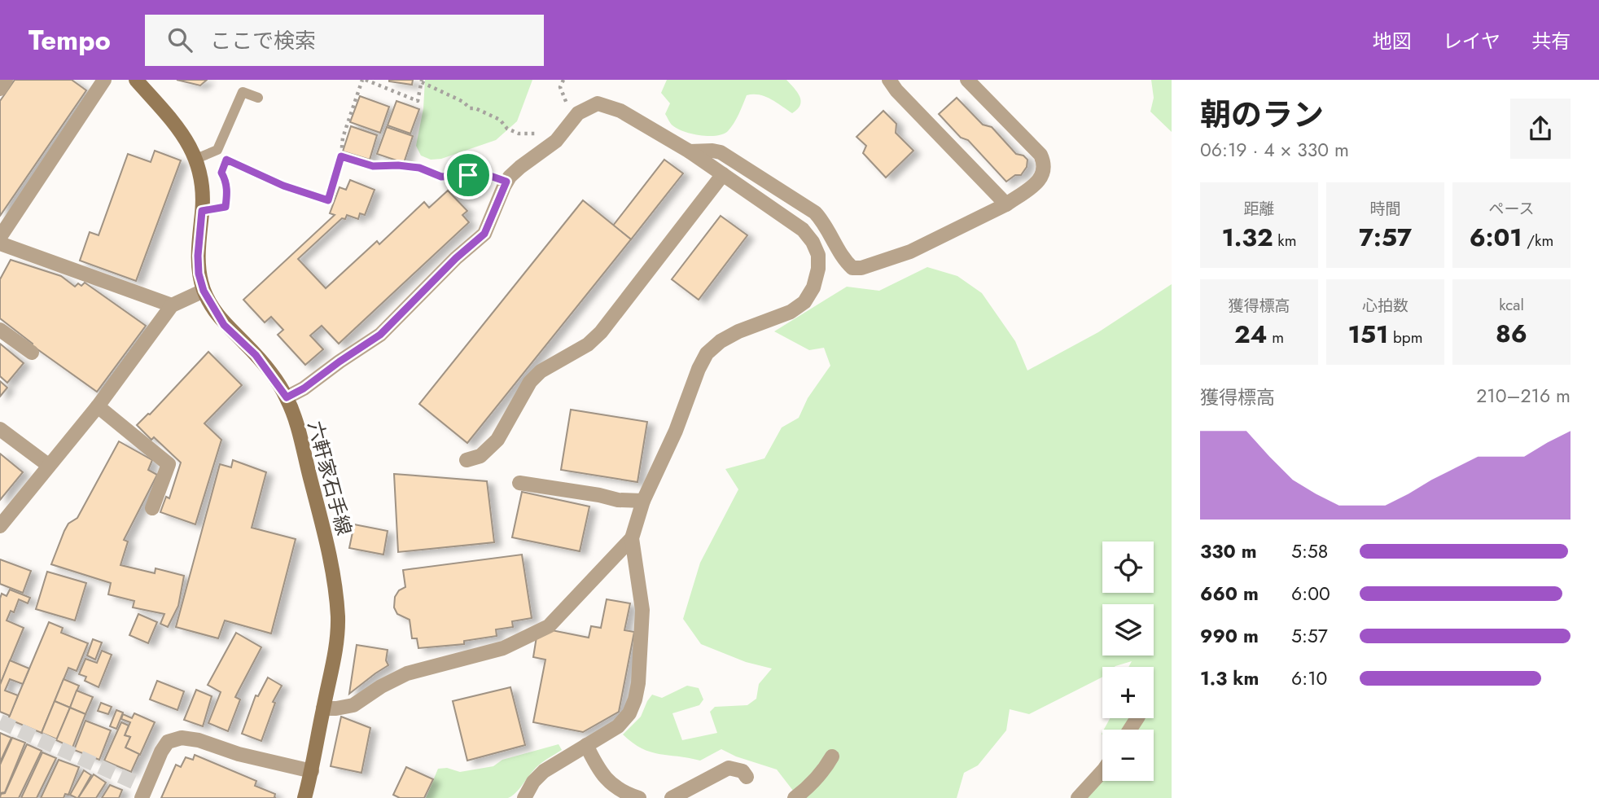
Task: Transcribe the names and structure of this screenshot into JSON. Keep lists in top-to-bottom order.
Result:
{
  "streets": {
    "main road": ["六軒家石手線"]
  },
  "page": {
    "header": "Tempo",
    "search": "ここで検索",
    "nav": ["地図", "レイヤ", "共有"],
    "heading": ["朝のラン", "06:19 · 4 × 330 m"],
    "stats": [
      ["距離", "1.32 km"],
      ["時間", "7:57"],
      ["ペース", "6:01 /km"],
      ["獲得標高", "24 m"],
      ["心拍数", "151 bpm"],
      ["kcal", "86"]
    ],
    "chart": ["獲得標高", "210–216 m"],
    "list": [
      {
        "name": "330 m",
        "note": "5:58"
      },
      {
        "name": "660 m",
        "note": "6:00"
      },
      {
        "name": "990 m",
        "note": "5:57"
      },
      {
        "name": "1.3 km",
        "note": "6:10"
      }
    ],
    "map_buttons": ["+", "−"]
  }
}
